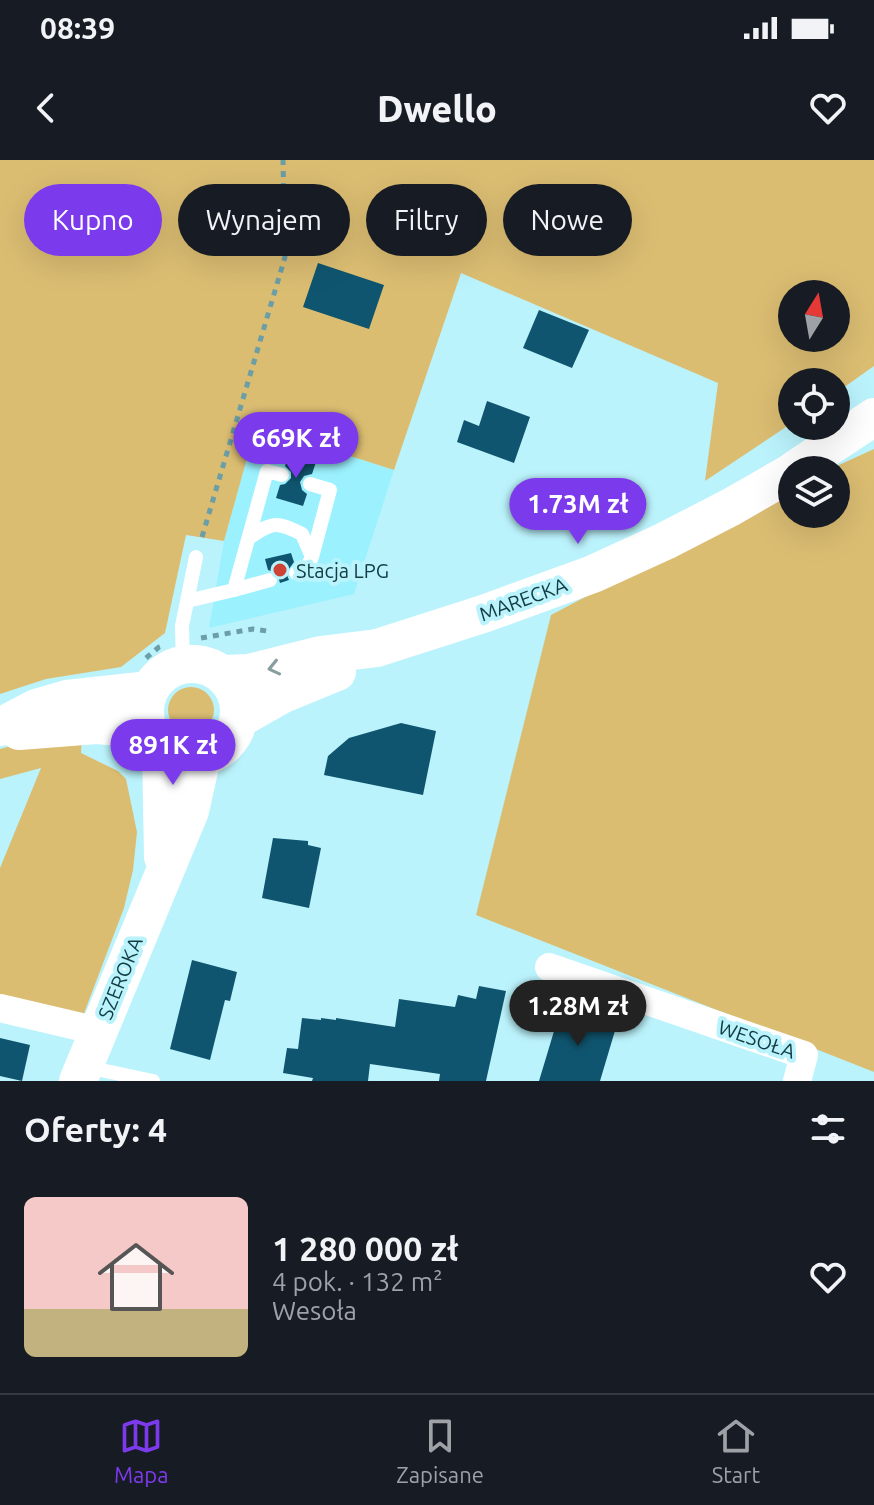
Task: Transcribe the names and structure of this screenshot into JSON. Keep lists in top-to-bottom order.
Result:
{
  "streets": {
    "street": ["MARECKA", "SZEROKA", "WESOŁA"]
  },
  "crossings": [
    ["MARECKA", "SZEROKA"]
  ],
  "places": ["Stacja LPG"],
  "north": "top",
  "page": {
    "status": "08:39",
    "header": "Dwello",
    "chip": [
      "Kupno",
      "Wynajem",
      "Filtry",
      "Nowe"
    ],
    "price": [
      "669K zł",
      "1.73M zł",
      "891K zł",
      "1.28M zł"
    ],
    "heading": "Oferty: 4",
    "list": [
      {
        "name": "1 280 000 zł",
        "note": "4 pok. · 132 m² · Wesoła"
      }
    ],
    "tabs": ["Mapa", "Zapisane", "Start"]
  }
}
